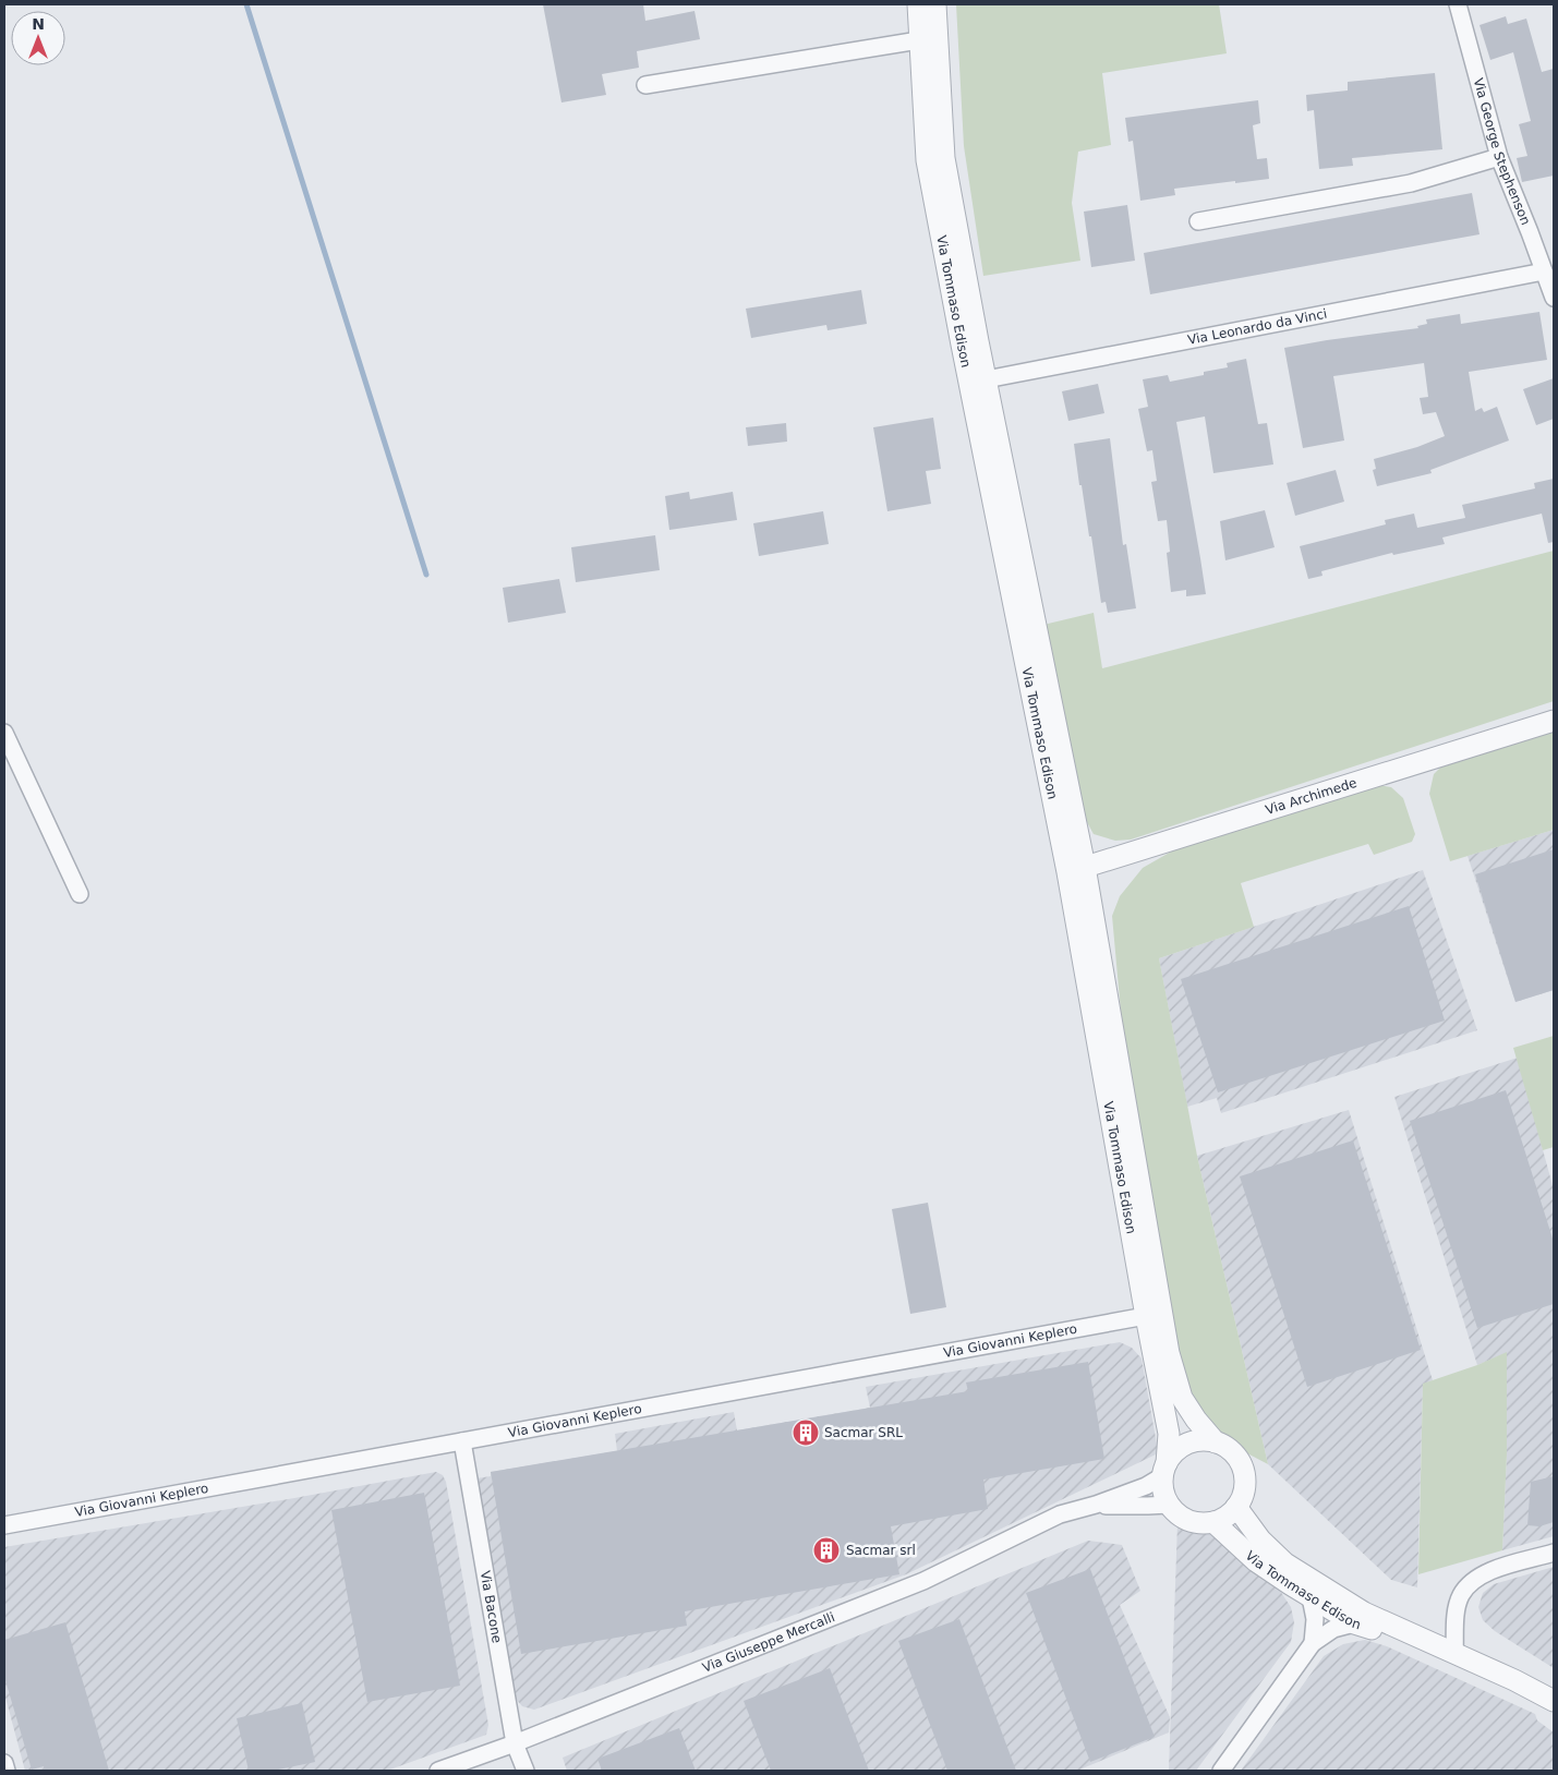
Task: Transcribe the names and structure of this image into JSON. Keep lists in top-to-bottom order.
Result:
{
  "streets": {
    "street": [
      "Via George Stephenson",
      "Via Tommaso Edison",
      "Via Leonardo da Vinci",
      "Via Archimede",
      "Via Giovanni Keplero",
      "Via Bacone",
      "Via Giuseppe Mercalli"
    ]
  },
  "crossings": [
    ["Via George Stephenson", "Via Leonardo da Vinci"],
    ["Via Tommaso Edison", "Via Leonardo da Vinci"],
    ["Via Tommaso Edison", "Via Archimede"],
    ["Via Tommaso Edison", "Via Giovanni Keplero"],
    ["Via Tommaso Edison", "Via Giuseppe Mercalli"],
    ["Via Giovanni Keplero", "Via Bacone"],
    ["Via Bacone", "Via Giuseppe Mercalli"]
  ],
  "places": {
    "building": ["Sacmar SRL", "Sacmar srl"]
  },
  "north": "top"
}
